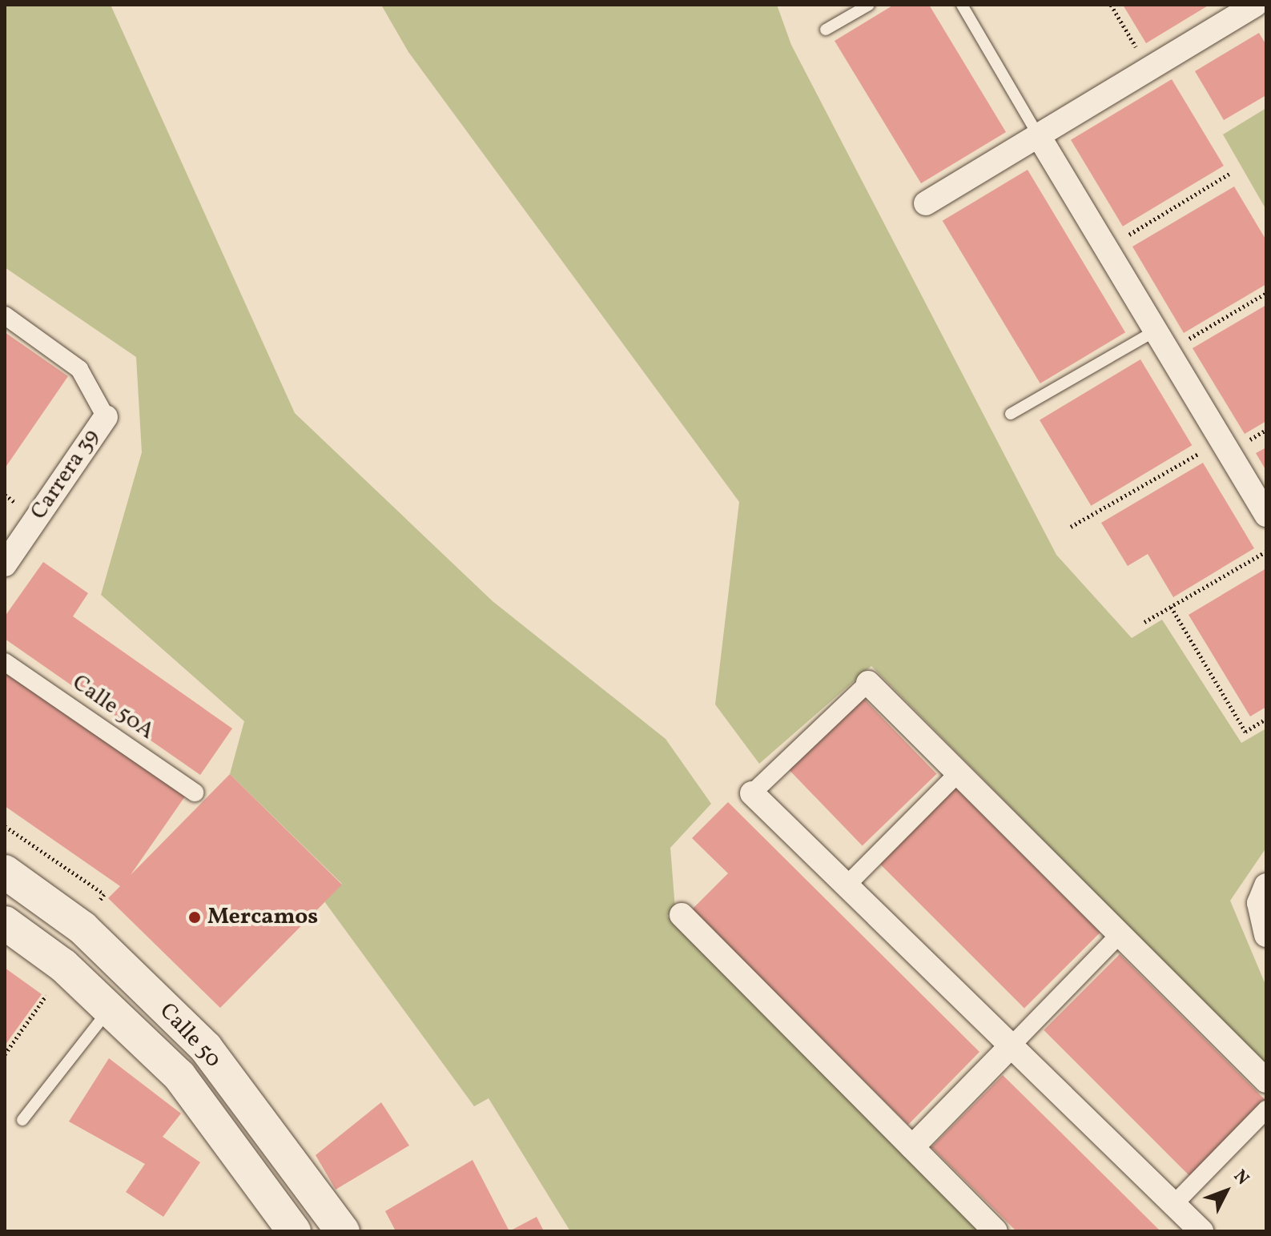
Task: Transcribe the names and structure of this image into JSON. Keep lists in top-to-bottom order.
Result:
{
  "streets": {
    "main road": ["Calle 50"],
    "street": ["Carrera 39", "Calle 50A"]
  },
  "places": ["Mercamos"],
  "north": "top right"
}
